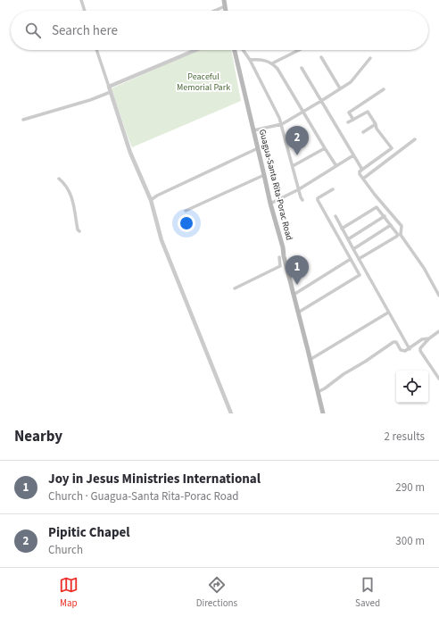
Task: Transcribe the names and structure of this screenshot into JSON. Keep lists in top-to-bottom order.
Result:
{
  "streets": {
    "main road": ["Guagua-Santa Rita-Porac Road"]
  },
  "parks": ["Peaceful Memorial Park"],
  "page": {
    "search": "Search here",
    "pins": ["2", "1"],
    "heading": ["Nearby", "2 results"],
    "list": [
      {
        "mark": "1",
        "name": "Joy in Jesus Ministries International",
        "note": "Church · Guagua-Santa Rita-Porac Road",
        "value": "290 m"
      },
      {
        "mark": "2",
        "name": "Pipitic Chapel",
        "note": "Church",
        "value": "300 m"
      }
    ],
    "nav": ["Map", "Directions", "Saved"]
  }
}
